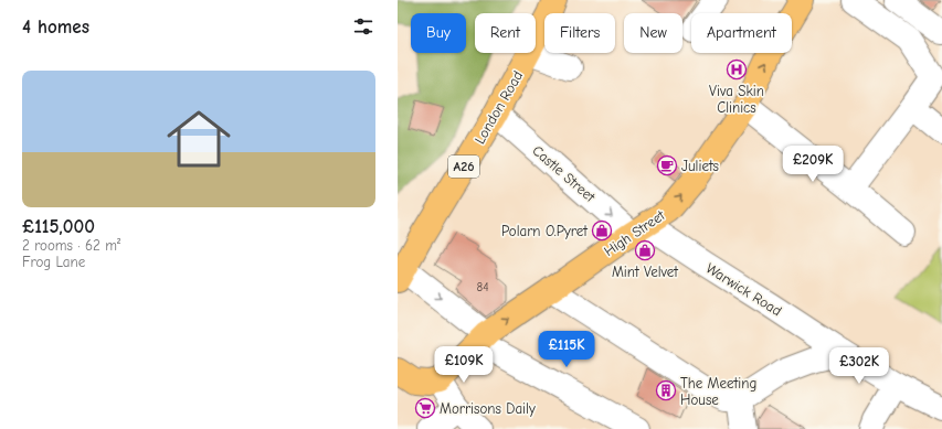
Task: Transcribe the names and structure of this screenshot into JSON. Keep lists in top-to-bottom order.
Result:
{
  "streets": {
    "main road": ["London Road", "A26", "High Street"],
    "street": ["Castle Street", "Warwick Road"]
  },
  "crossings": [
    ["London Road", "Castle Street"],
    ["Castle Street", "High Street"],
    ["Castle Street", "Warwick Road"],
    ["High Street", "Warwick Road"]
  ],
  "one_way": ["High Street"],
  "places": {
    "hospital": ["Viva Skin Clinics"],
    "cafe": ["Juliets"],
    "shop": ["Polarn O.Pyret", "Mint Velvet"],
    "building": ["The Meeting House"],
    "supermarket": ["Morrisons Daily"]
  },
  "house_numbers": ["84"],
  "page": {
    "heading": "4 homes",
    "chip": [
      "Buy",
      "Rent",
      "Filters",
      "New",
      "Apartment"
    ],
    "list": [
      {
        "name": "£115,000",
        "note": "2 rooms · 62 m² · Frog Lane"
      }
    ],
    "price": [
      "£209K",
      "£115K",
      "£109K",
      "£302K"
    ]
  }
}
